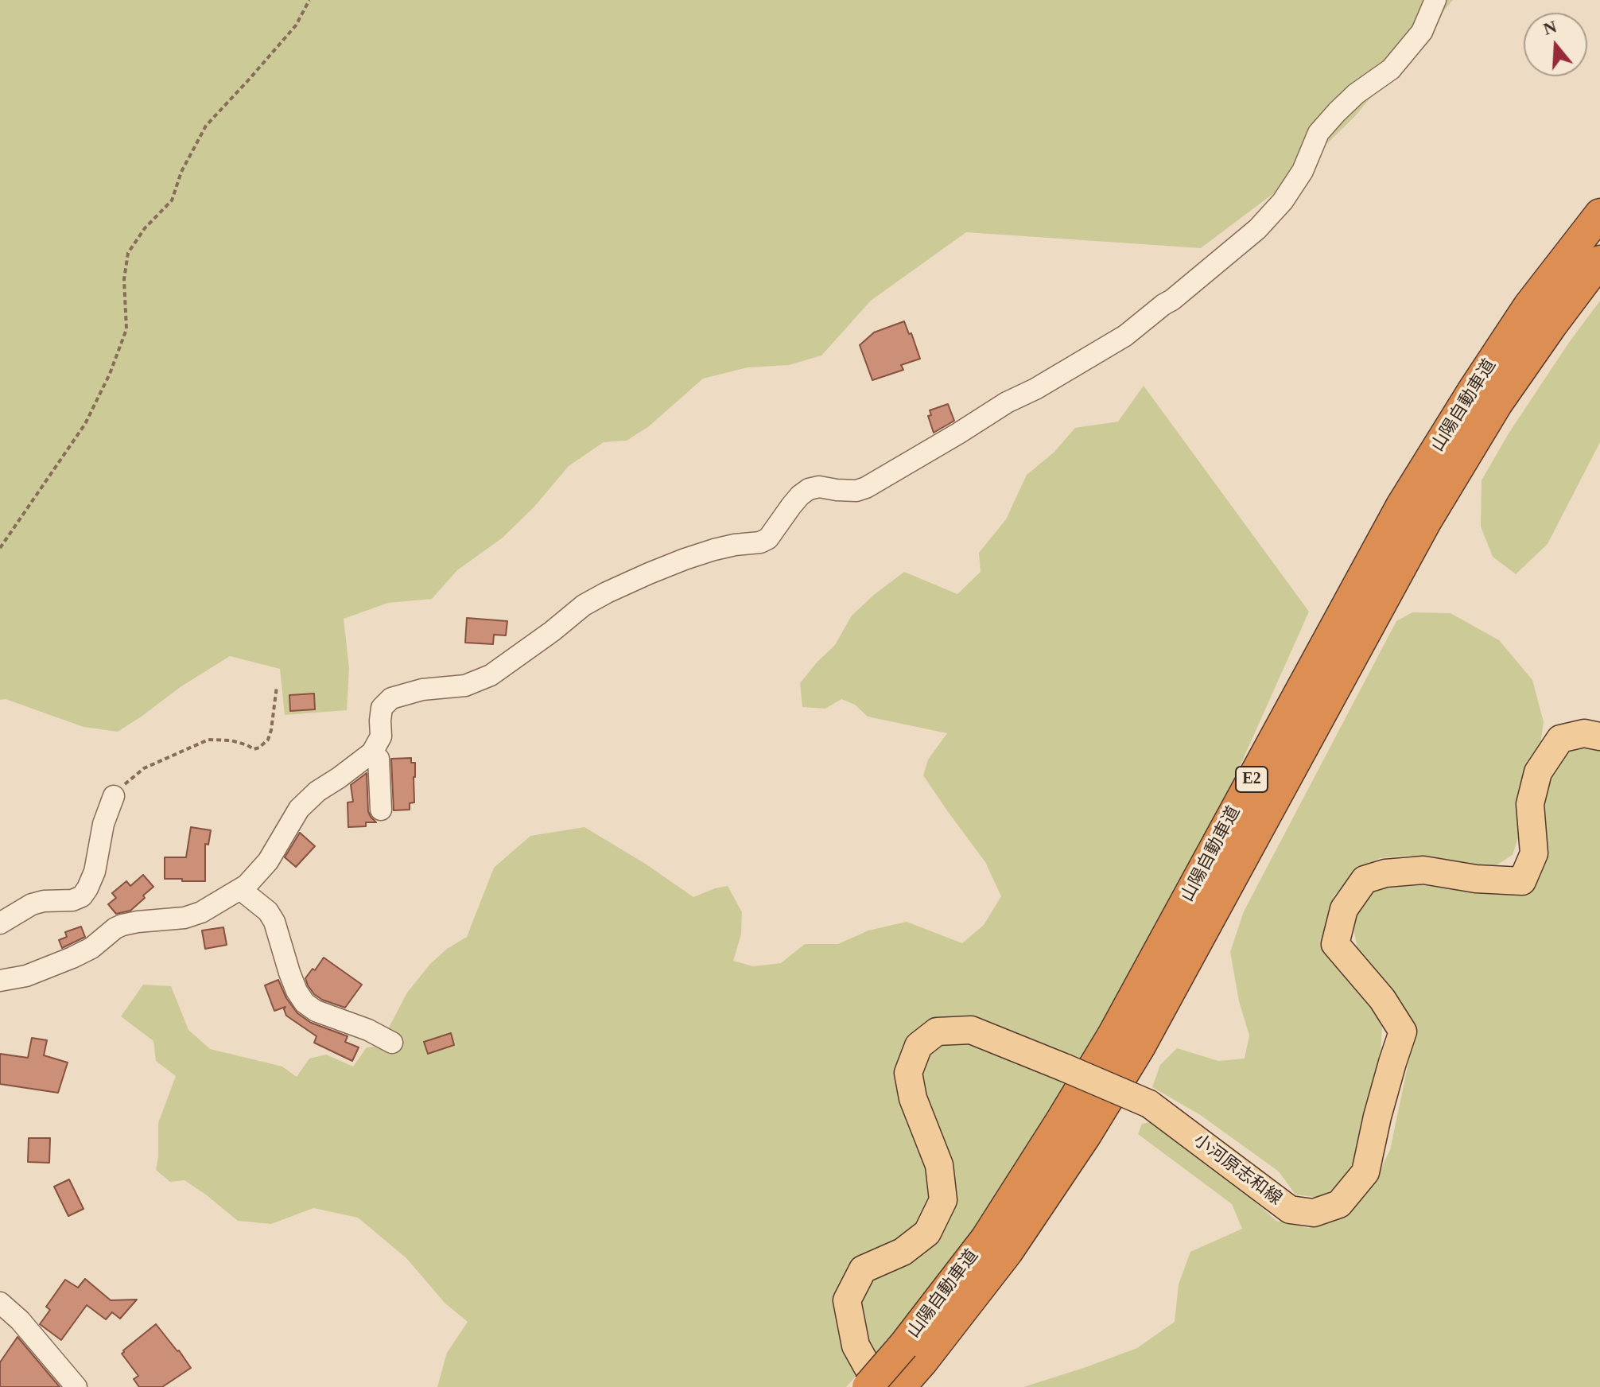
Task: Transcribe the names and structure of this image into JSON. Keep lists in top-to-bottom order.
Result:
{
  "streets": {
    "highway": ["山陽自動車道", "E2"],
    "main road": ["小河原志和線"]
  },
  "north": "top"
}
